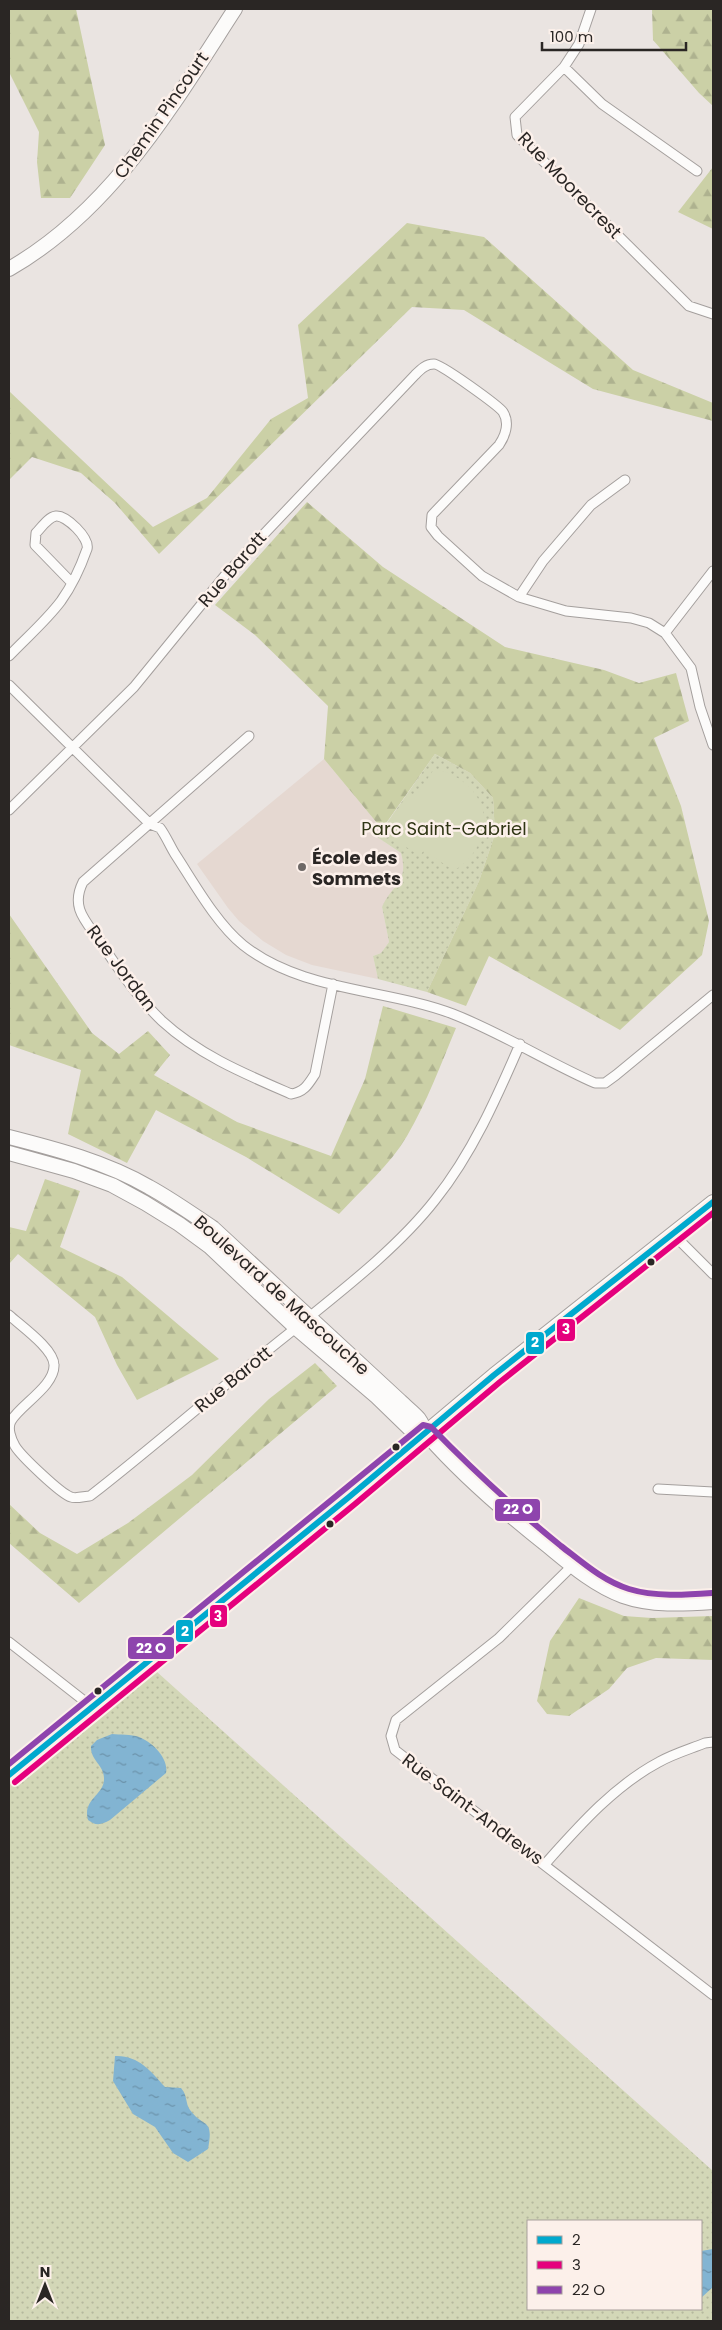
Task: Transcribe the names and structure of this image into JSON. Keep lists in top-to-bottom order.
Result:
{
  "streets": {
    "street": [
      "Chemin Pincourt",
      "Rue Moorecrest",
      "Rue Barott",
      "Rue Jordan",
      "Boulevard de Mascouche",
      "Rue Saint-Andrews"
    ]
  },
  "crossings": [
    ["Rue Barott", "Boulevard de Mascouche"],
    ["Boulevard de Mascouche", "Rue Saint-Andrews"]
  ],
  "parks": ["Parc Saint-Gabriel"],
  "places": ["École des Sommets"],
  "lines": ["transit line 2", "transit line 3"],
  "legend": ["2", "3", "22 O"],
  "scale_bar": "100 m",
  "north": "top"
}
